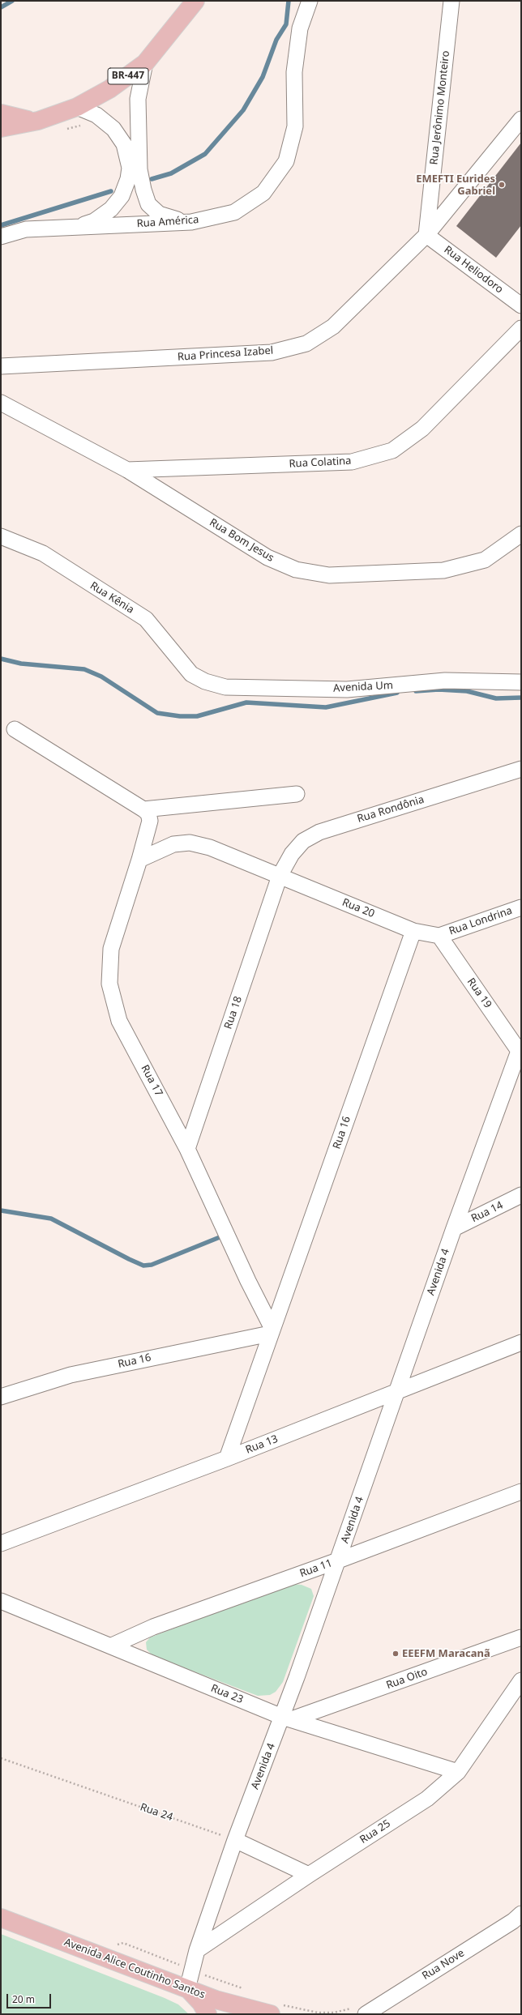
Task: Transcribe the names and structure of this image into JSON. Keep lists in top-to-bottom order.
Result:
{
  "streets": {
    "main road": ["BR-447", "Avenida Alice Coutinho Santos"],
    "street": [
      "Rua Jerônimo Monteiro",
      "Rua América",
      "Rua Heliodoro",
      "Rua Princesa Izabel",
      "Rua Colatina",
      "Rua Bom Jesus",
      "Rua Kênia",
      "Avenida Um",
      "Rua Rondônia",
      "Rua 20",
      "Rua Londrina",
      "Rua 19",
      "Rua 18",
      "Rua 17",
      "Rua 16",
      "Rua 14",
      "Avenida 4",
      "Rua 13",
      "Rua 11",
      "Rua Oito",
      "Rua 23",
      "Rua 25",
      "Rua Nove"
    ],
    "path": ["Rua 24"]
  },
  "crossings": [
    ["Rua Jerônimo Monteiro", "Rua Heliodoro"],
    ["Rua Jerônimo Monteiro", "Rua Princesa Izabel"],
    ["Rua Heliodoro", "Rua Princesa Izabel"],
    ["Rua Colatina", "Rua Bom Jesus"],
    ["Rua Kênia", "Avenida Um"],
    ["Rua Rondônia", "Rua 20"],
    ["Rua Rondônia", "Rua 18"],
    ["Rua 20", "Rua Londrina"],
    ["Rua 20", "Rua 19"],
    ["Rua 20", "Rua 18"],
    ["Rua 20", "Rua 17"],
    ["Rua 20", "Rua 16"],
    ["Rua Londrina", "Rua 19"],
    ["Rua 19", "Avenida 4"],
    ["Rua 18", "Rua 17"],
    ["Rua 17", "Rua 16"],
    ["Rua 16", "Rua 13"],
    ["Rua 14", "Avenida 4"],
    ["Avenida 4", "Rua 13"],
    ["Avenida 4", "Rua 11"],
    ["Avenida 4", "Rua Oito"],
    ["Avenida 4", "Rua 23"],
    ["Avenida 4", "Rua 24"],
    ["Avenida 4", "Rua 25"],
    ["Avenida 4", "Avenida Alice Coutinho Santos"],
    ["Rua 11", "Rua 23"],
    ["Rua Oito", "Rua 23"],
    ["Rua 23", "Rua 25"]
  ],
  "places": ["EMEFTI Eurides Gabriel", "EEEFM Maracanã"],
  "scale_bar": "20 m"
}
